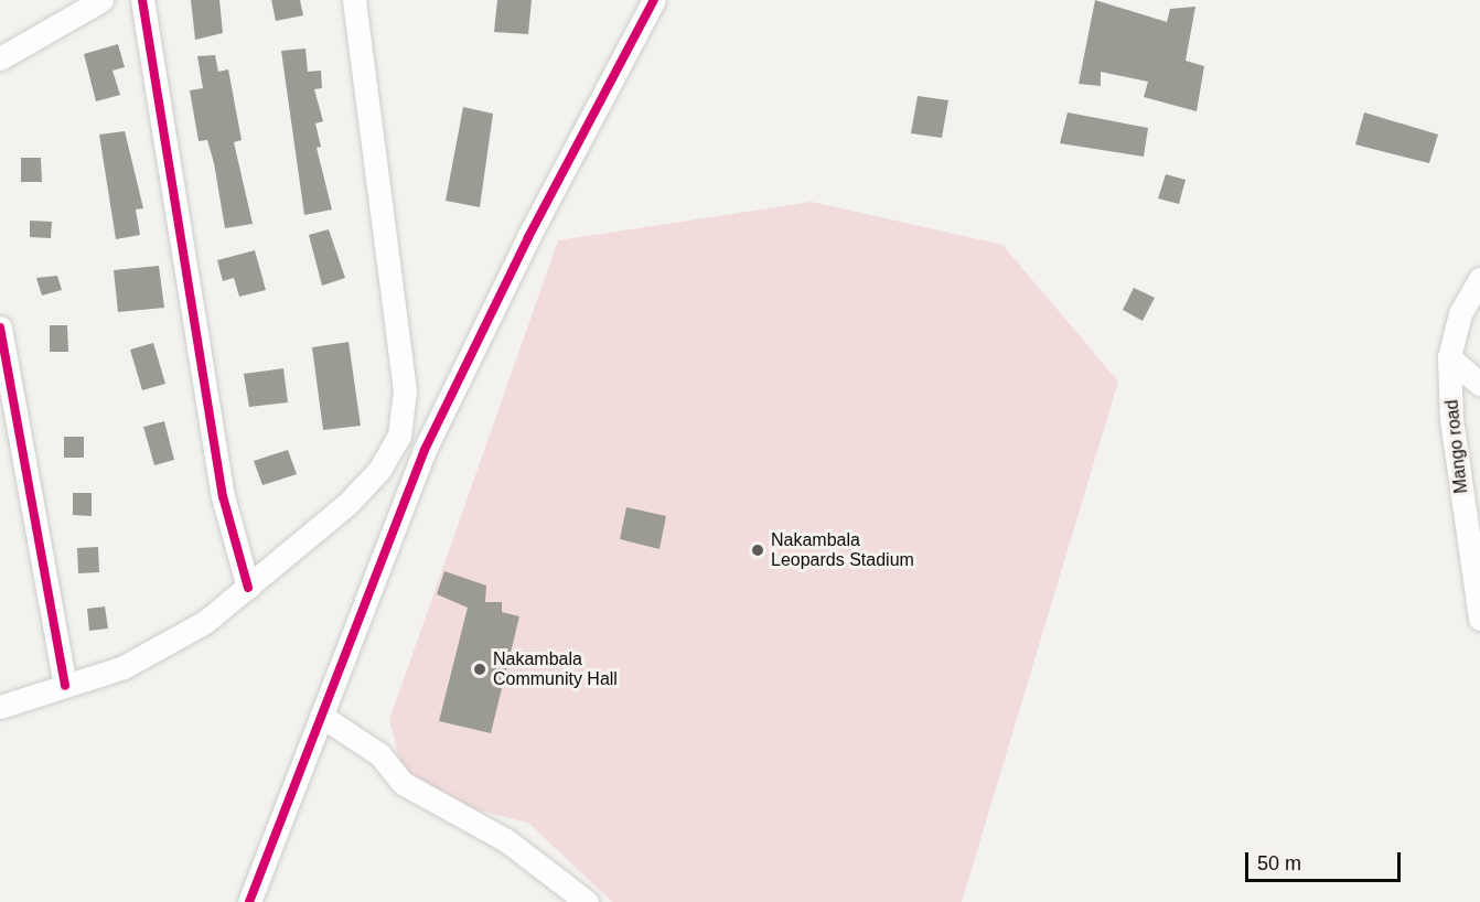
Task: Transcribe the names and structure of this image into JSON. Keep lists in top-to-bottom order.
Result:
{
  "streets": {
    "street": ["Mango road"]
  },
  "places": ["Nakambala Leopards Stadium", "Nakambala Community Hall"],
  "scale_bar": "50 m"
}
